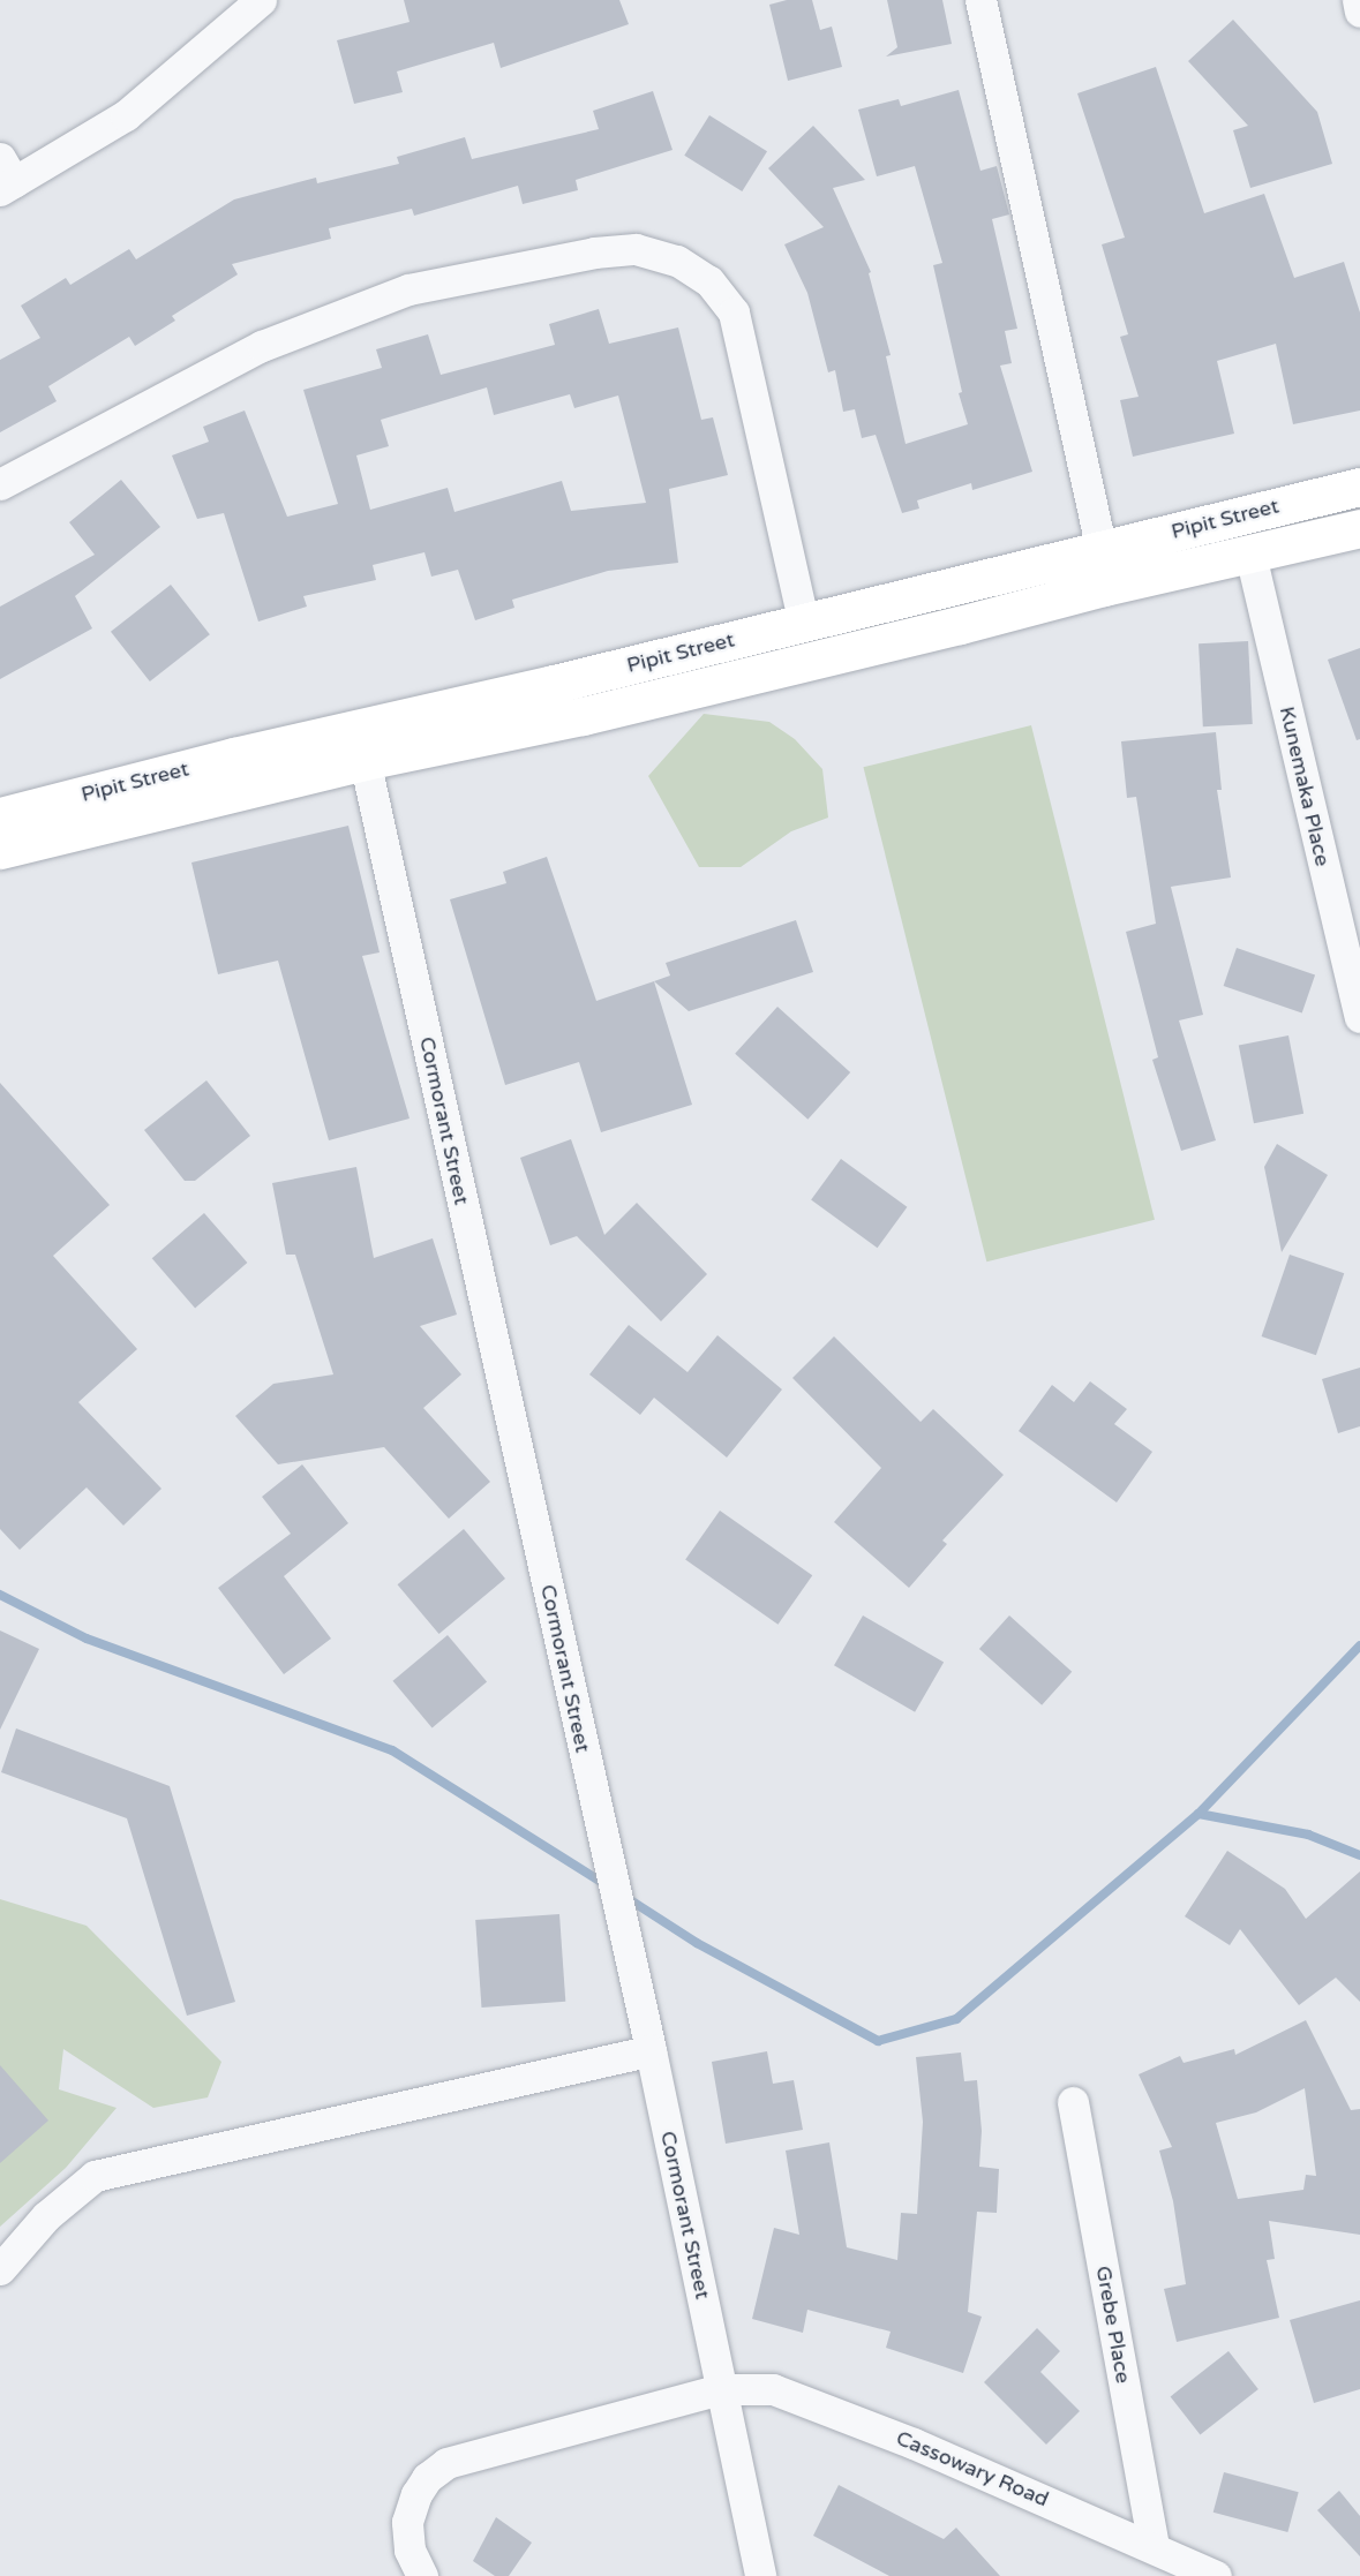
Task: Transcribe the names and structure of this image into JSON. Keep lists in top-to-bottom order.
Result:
{
  "streets": {
    "main road": ["Pipit Street"],
    "street": [
      "Kunemaka Place",
      "Cormorant Street",
      "Grebe Place",
      "Cassowary Road"
    ]
  },
  "crossings": [
    ["Pipit Street", "Kunemaka Place"],
    ["Pipit Street", "Cormorant Street"],
    ["Cormorant Street", "Cassowary Road"],
    ["Grebe Place", "Cassowary Road"]
  ]
}
